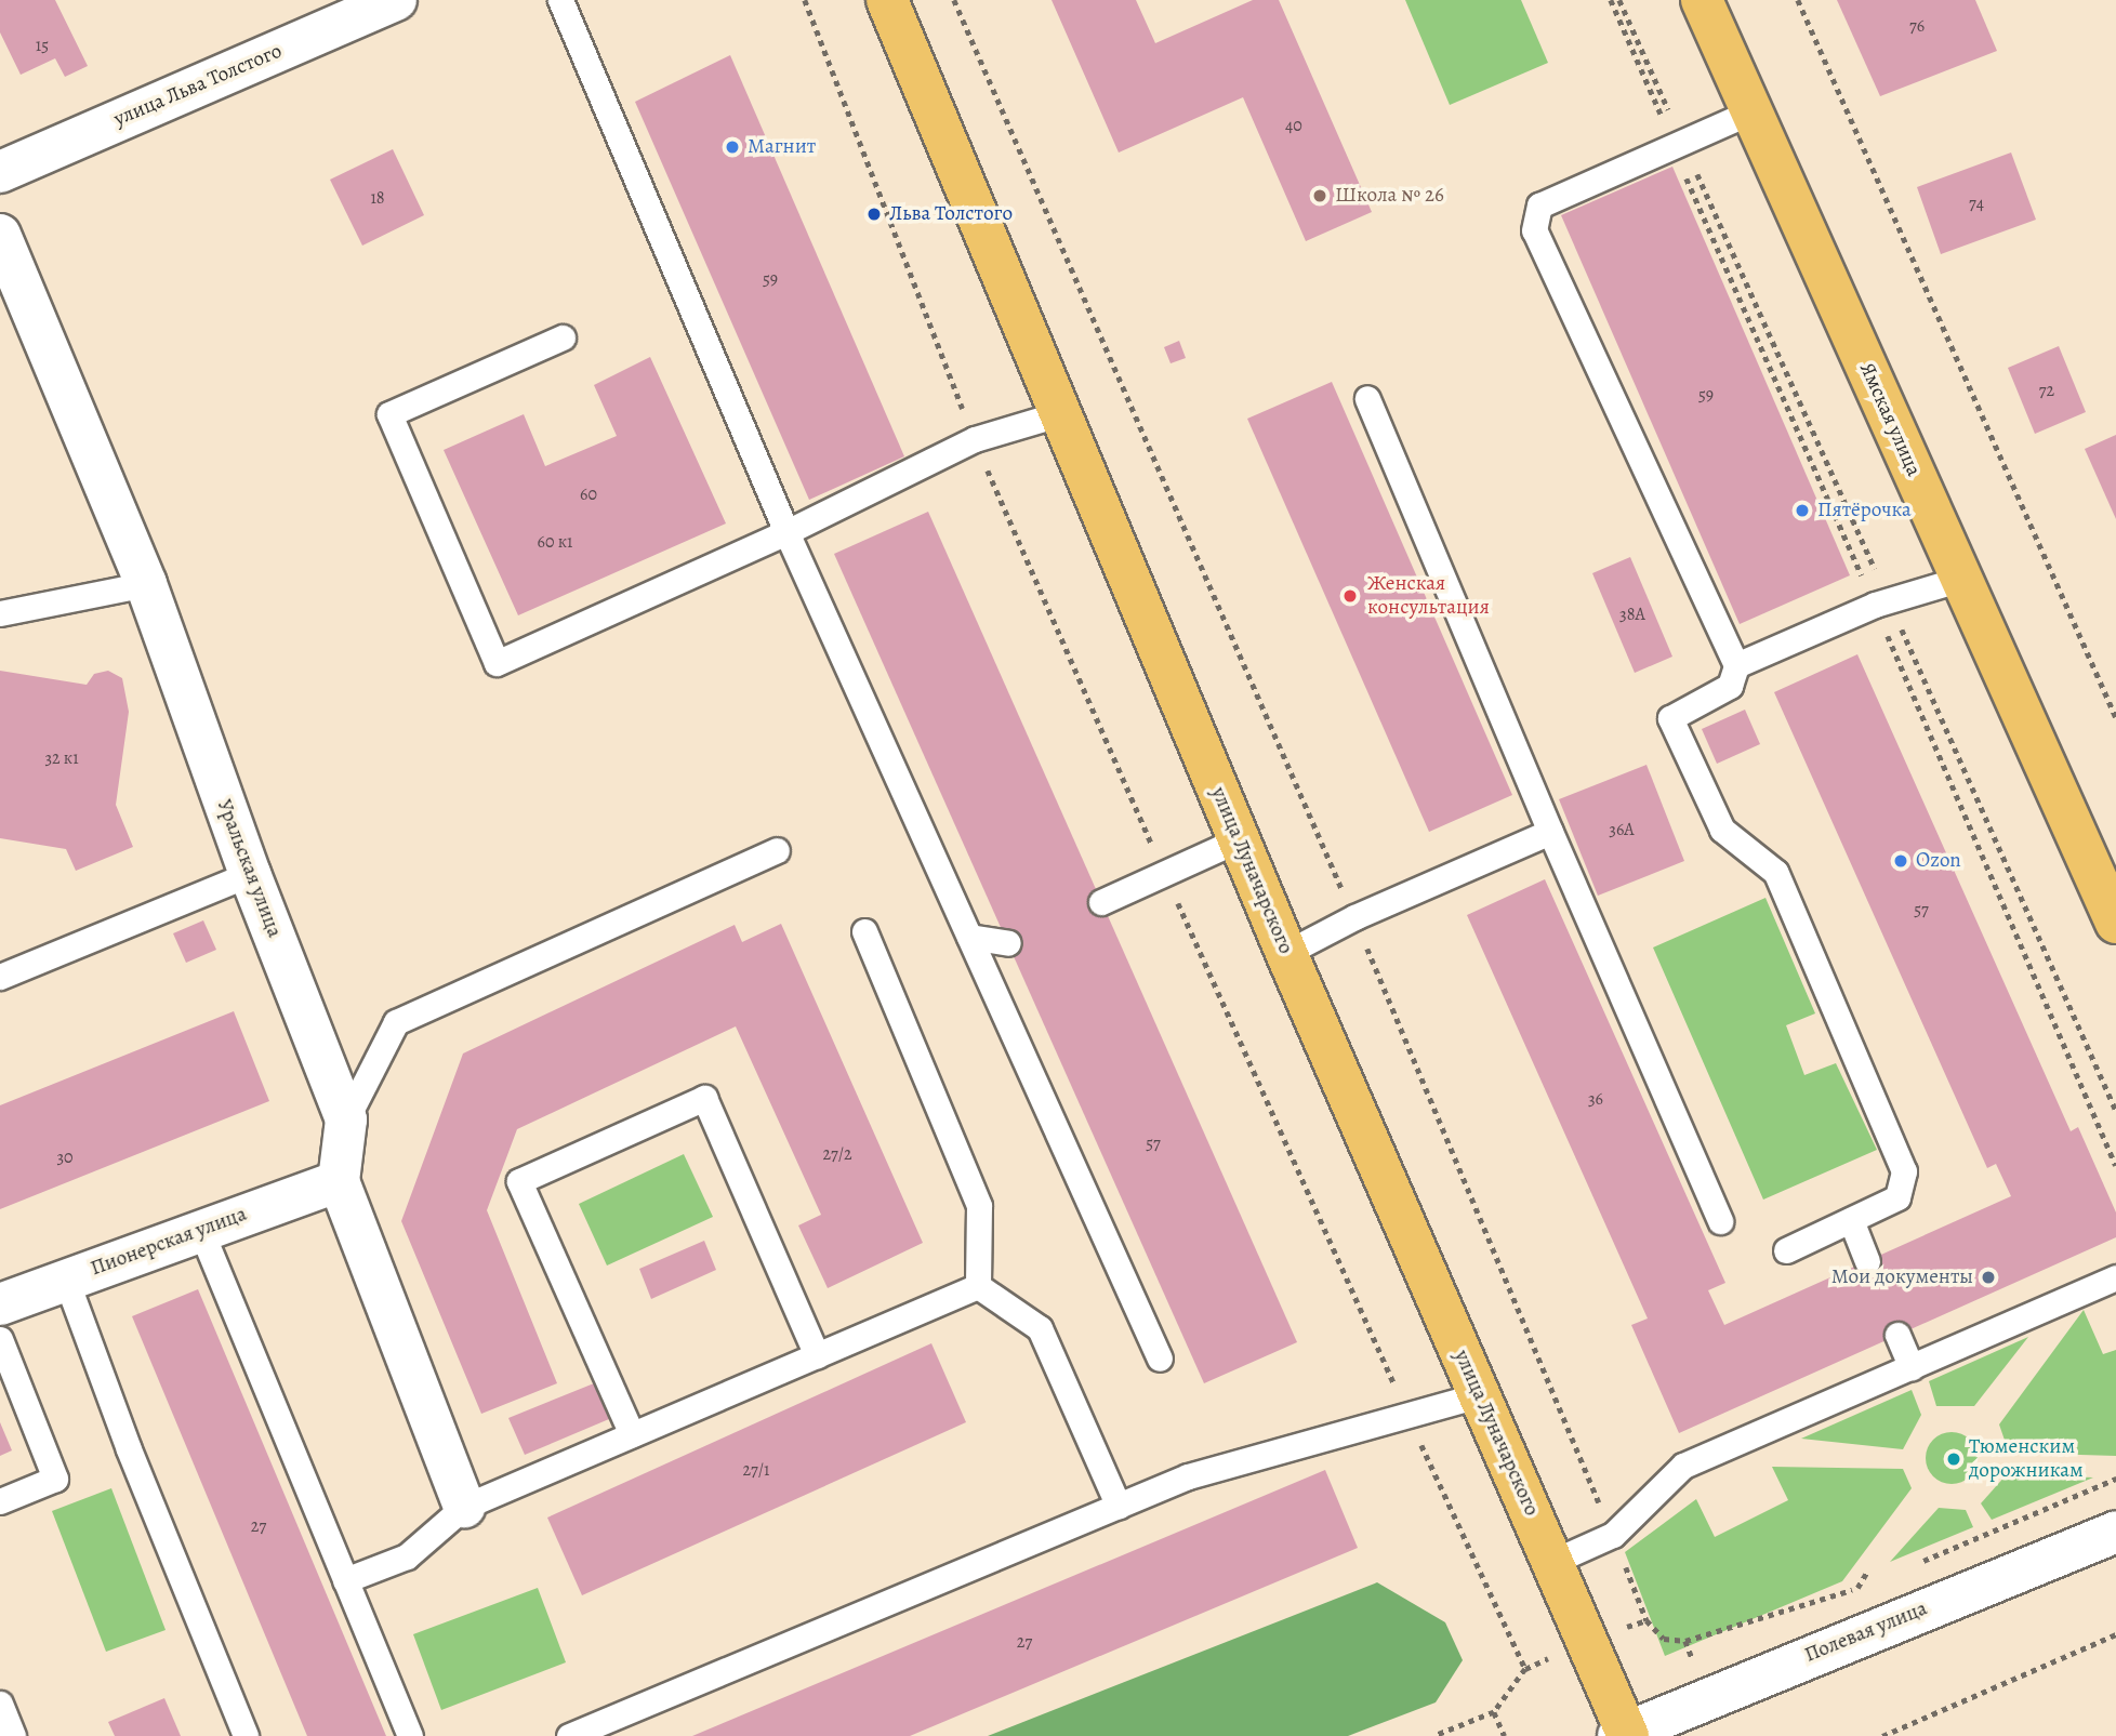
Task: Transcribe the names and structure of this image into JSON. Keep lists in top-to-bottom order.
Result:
{
  "streets": {
    "main road": ["Ямская улица", "улица Луначарского"],
    "street": [
      "улица Льва Толстого",
      "Уральская улица",
      "Пионерская улица",
      "Полевая улица"
    ]
  },
  "crossings": [
    ["Уральская улица", "Пионерская улица"],
    ["улица Луначарского", "Полевая улица"]
  ],
  "places": [
    "Магнит",
    "Школа № 26",
    "Льва Толстого",
    "Пятёрочка",
    "Женская консультация",
    "Ozon",
    "Мои документы",
    "Тюменским дорожникам"
  ],
  "house_numbers": [
    "76",
    "15",
    "40",
    "18",
    "74",
    "59",
    "72",
    "59",
    "60",
    "60 к1",
    "38А",
    "32 к1",
    "36А",
    "57",
    "36",
    "57",
    "27/2",
    "30",
    "27/1",
    "27",
    "27"
  ]
}
